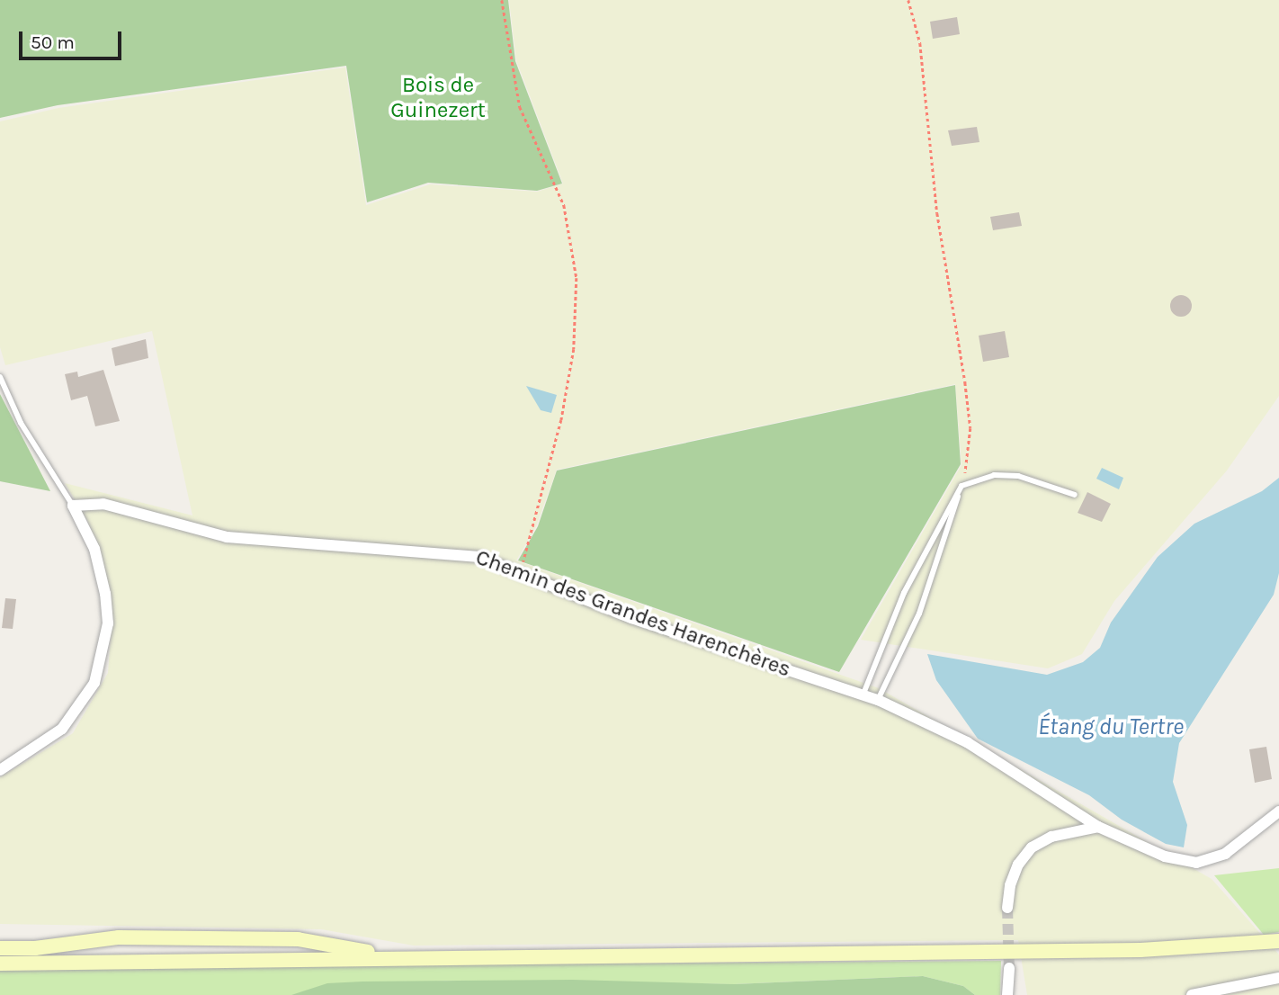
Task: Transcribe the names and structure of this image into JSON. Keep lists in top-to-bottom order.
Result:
{
  "streets": {
    "street": ["Chemin des Grandes Harenchères"]
  },
  "water": ["Étang du Tertre"],
  "parks": ["Bois de Guinezert"],
  "scale_bar": "50 m"
}
